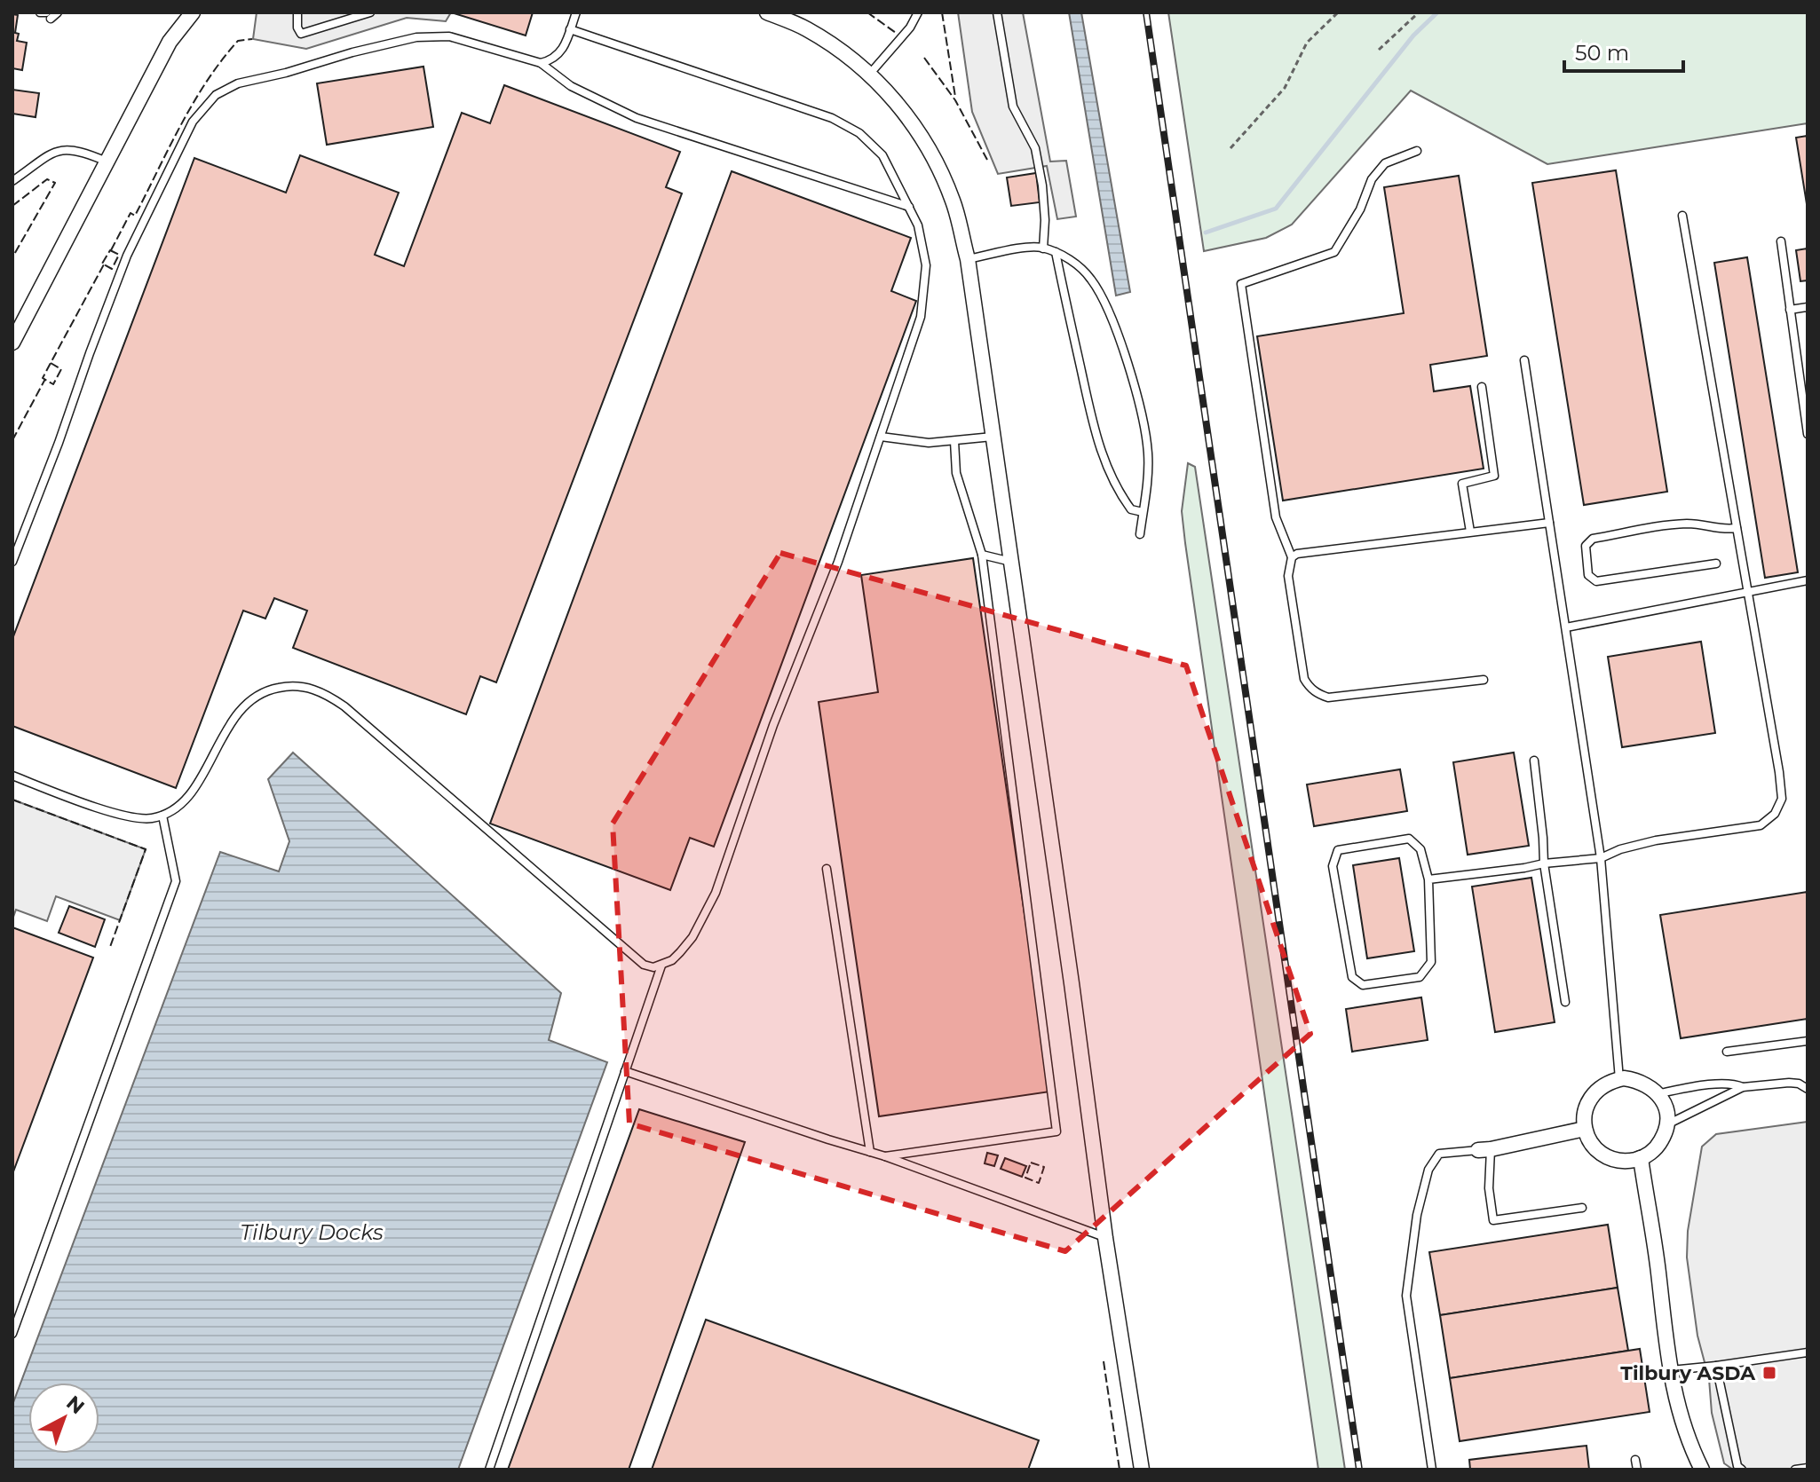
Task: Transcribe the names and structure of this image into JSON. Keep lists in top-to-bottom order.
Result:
{
  "water": ["Tilbury Docks"],
  "places": {
    "transit": ["Tilbury ASDA"]
  },
  "scale_bar": "50 m",
  "north": "top right"
}
